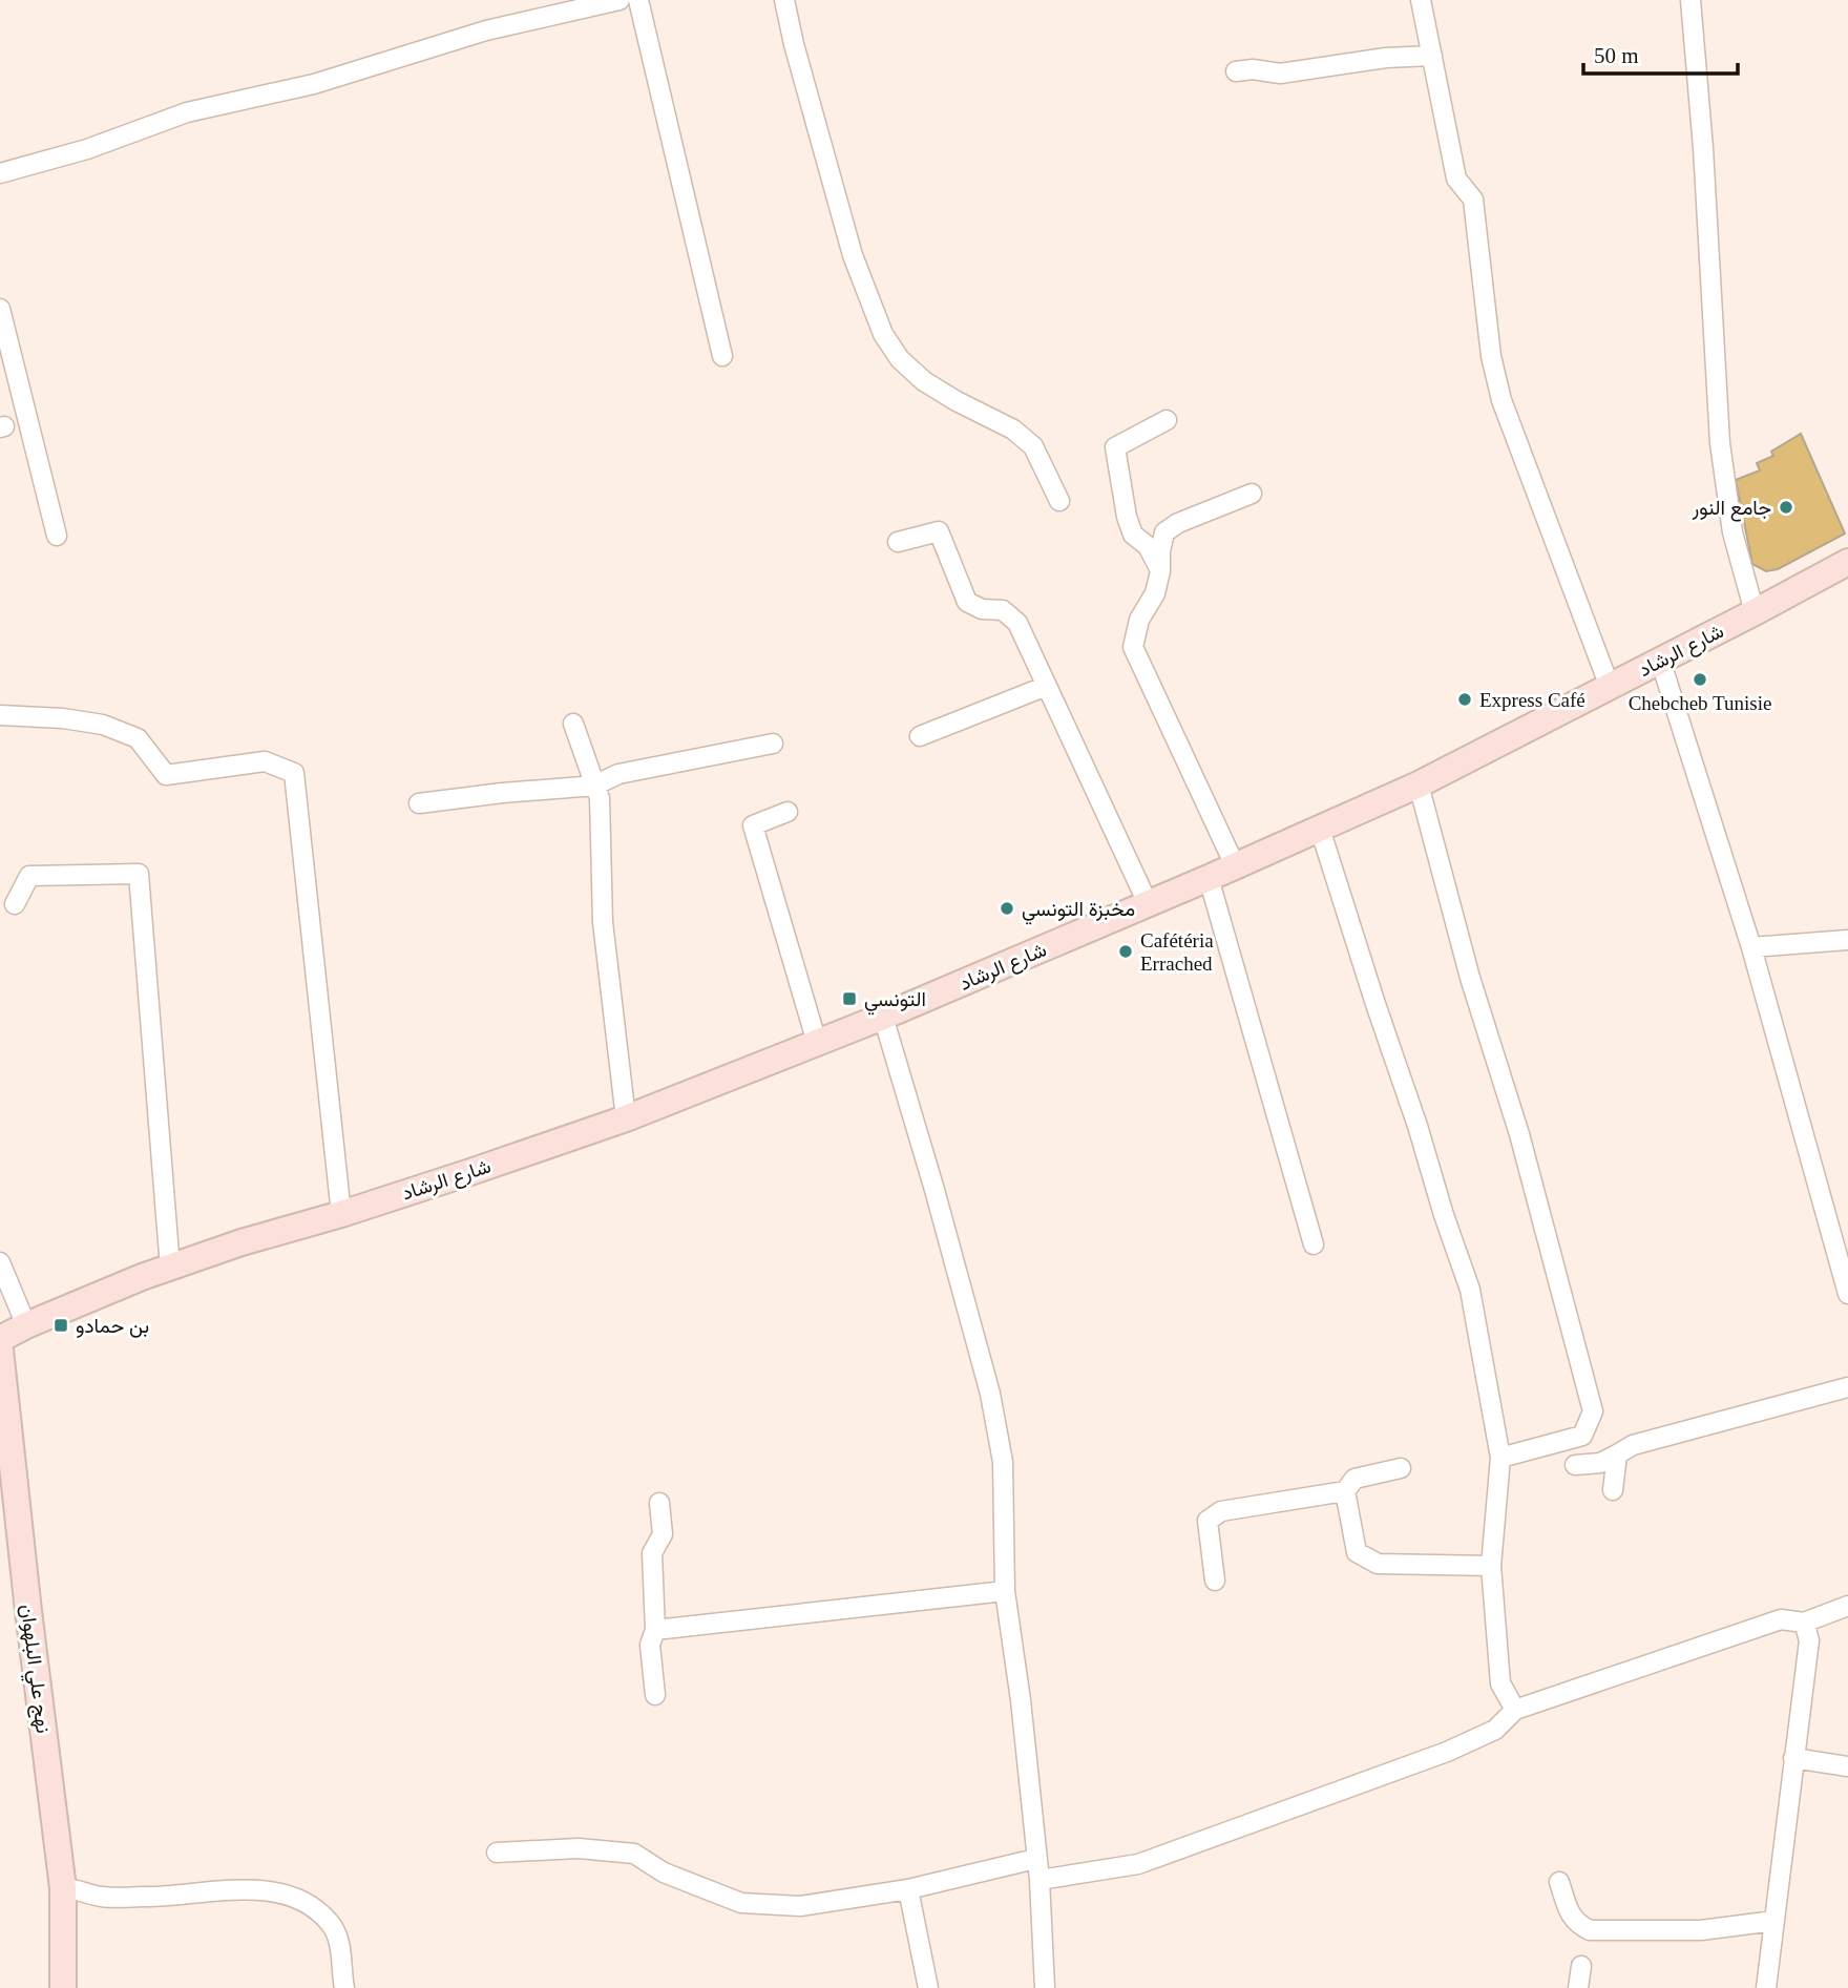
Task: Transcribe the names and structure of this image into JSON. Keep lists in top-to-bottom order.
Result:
{
  "streets": {
    "street": ["شارع الرشاد", "نهج علي البلهوان"]
  },
  "places": {
    "other": [
      "جامع النور",
      "Chebcheb Tunisie",
      "Express Café",
      "مخبزة التونسي",
      "Cafétéria Errached"
    ],
    "transit": ["التونسي", "بن حمادو"]
  },
  "scale_bar": "50 m"
}
